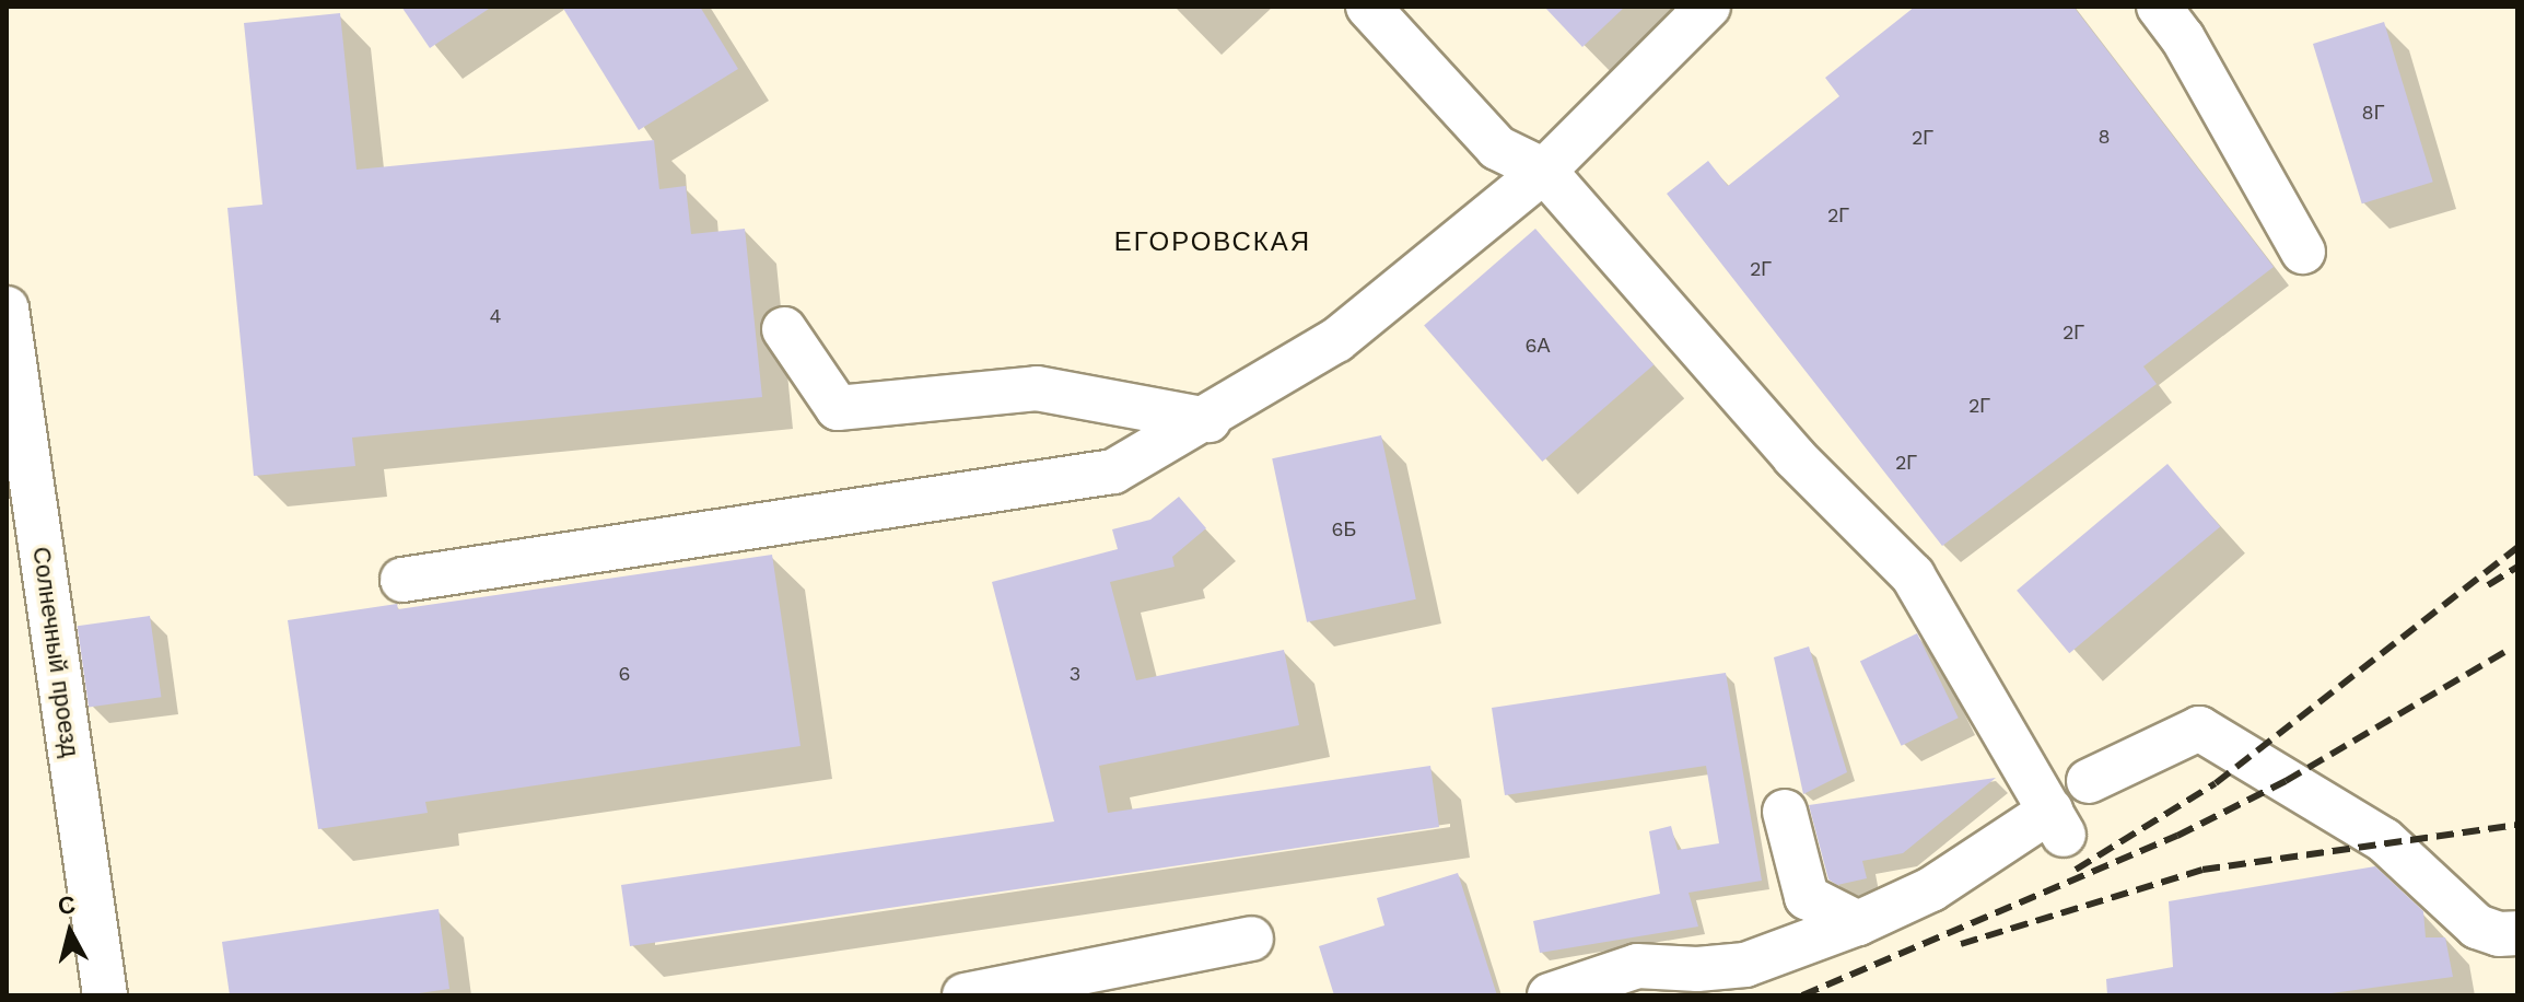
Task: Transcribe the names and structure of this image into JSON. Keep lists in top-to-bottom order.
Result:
{
  "streets": {
    "street": ["Солнечный проезд"]
  },
  "districts": ["ЕГОРОВСКАЯ"],
  "house_numbers": [
    "8Г",
    "8",
    "2Г",
    "2Г",
    "2Г",
    "4",
    "2Г",
    "6А",
    "2Г",
    "2Г",
    "6Б",
    "6",
    "3"
  ],
  "north": "top"
}
